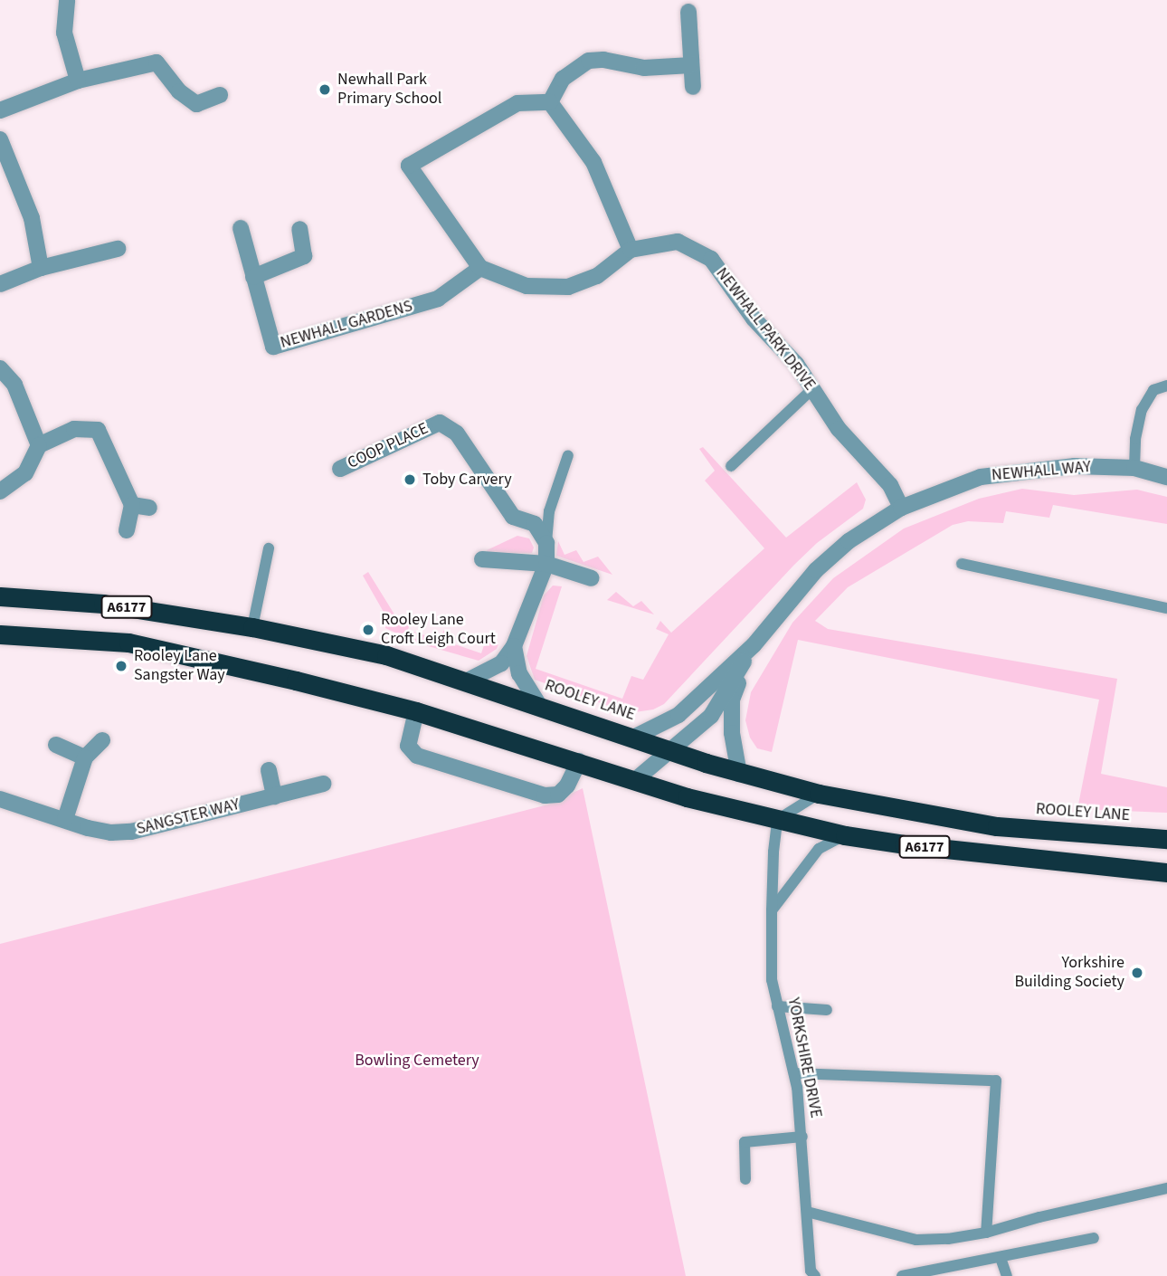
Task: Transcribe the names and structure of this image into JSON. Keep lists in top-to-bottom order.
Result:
{
  "streets": {
    "highway": ["A6177", "ROOLEY LANE"],
    "street": [
      "NEWHALL GARDENS",
      "NEWHALL PARK DRIVE",
      "COOP PLACE",
      "NEWHALL WAY",
      "SANGSTER WAY"
    ],
    "lane": ["YORKSHIRE DRIVE"]
  },
  "crossings": [
    ["NEWHALL GARDENS", "NEWHALL PARK DRIVE"],
    ["NEWHALL PARK DRIVE", "NEWHALL WAY"],
    ["NEWHALL WAY", "A6177"],
    ["NEWHALL WAY", "ROOLEY LANE"],
    ["A6177", "YORKSHIRE DRIVE"]
  ],
  "parks": ["Bowling Cemetery"],
  "places": [
    "Newhall Park Primary School",
    "Toby Carvery",
    "Rooley Lane Croft Leigh Court",
    "Rooley Lane Sangster Way",
    "Yorkshire Building Society"
  ]
}
